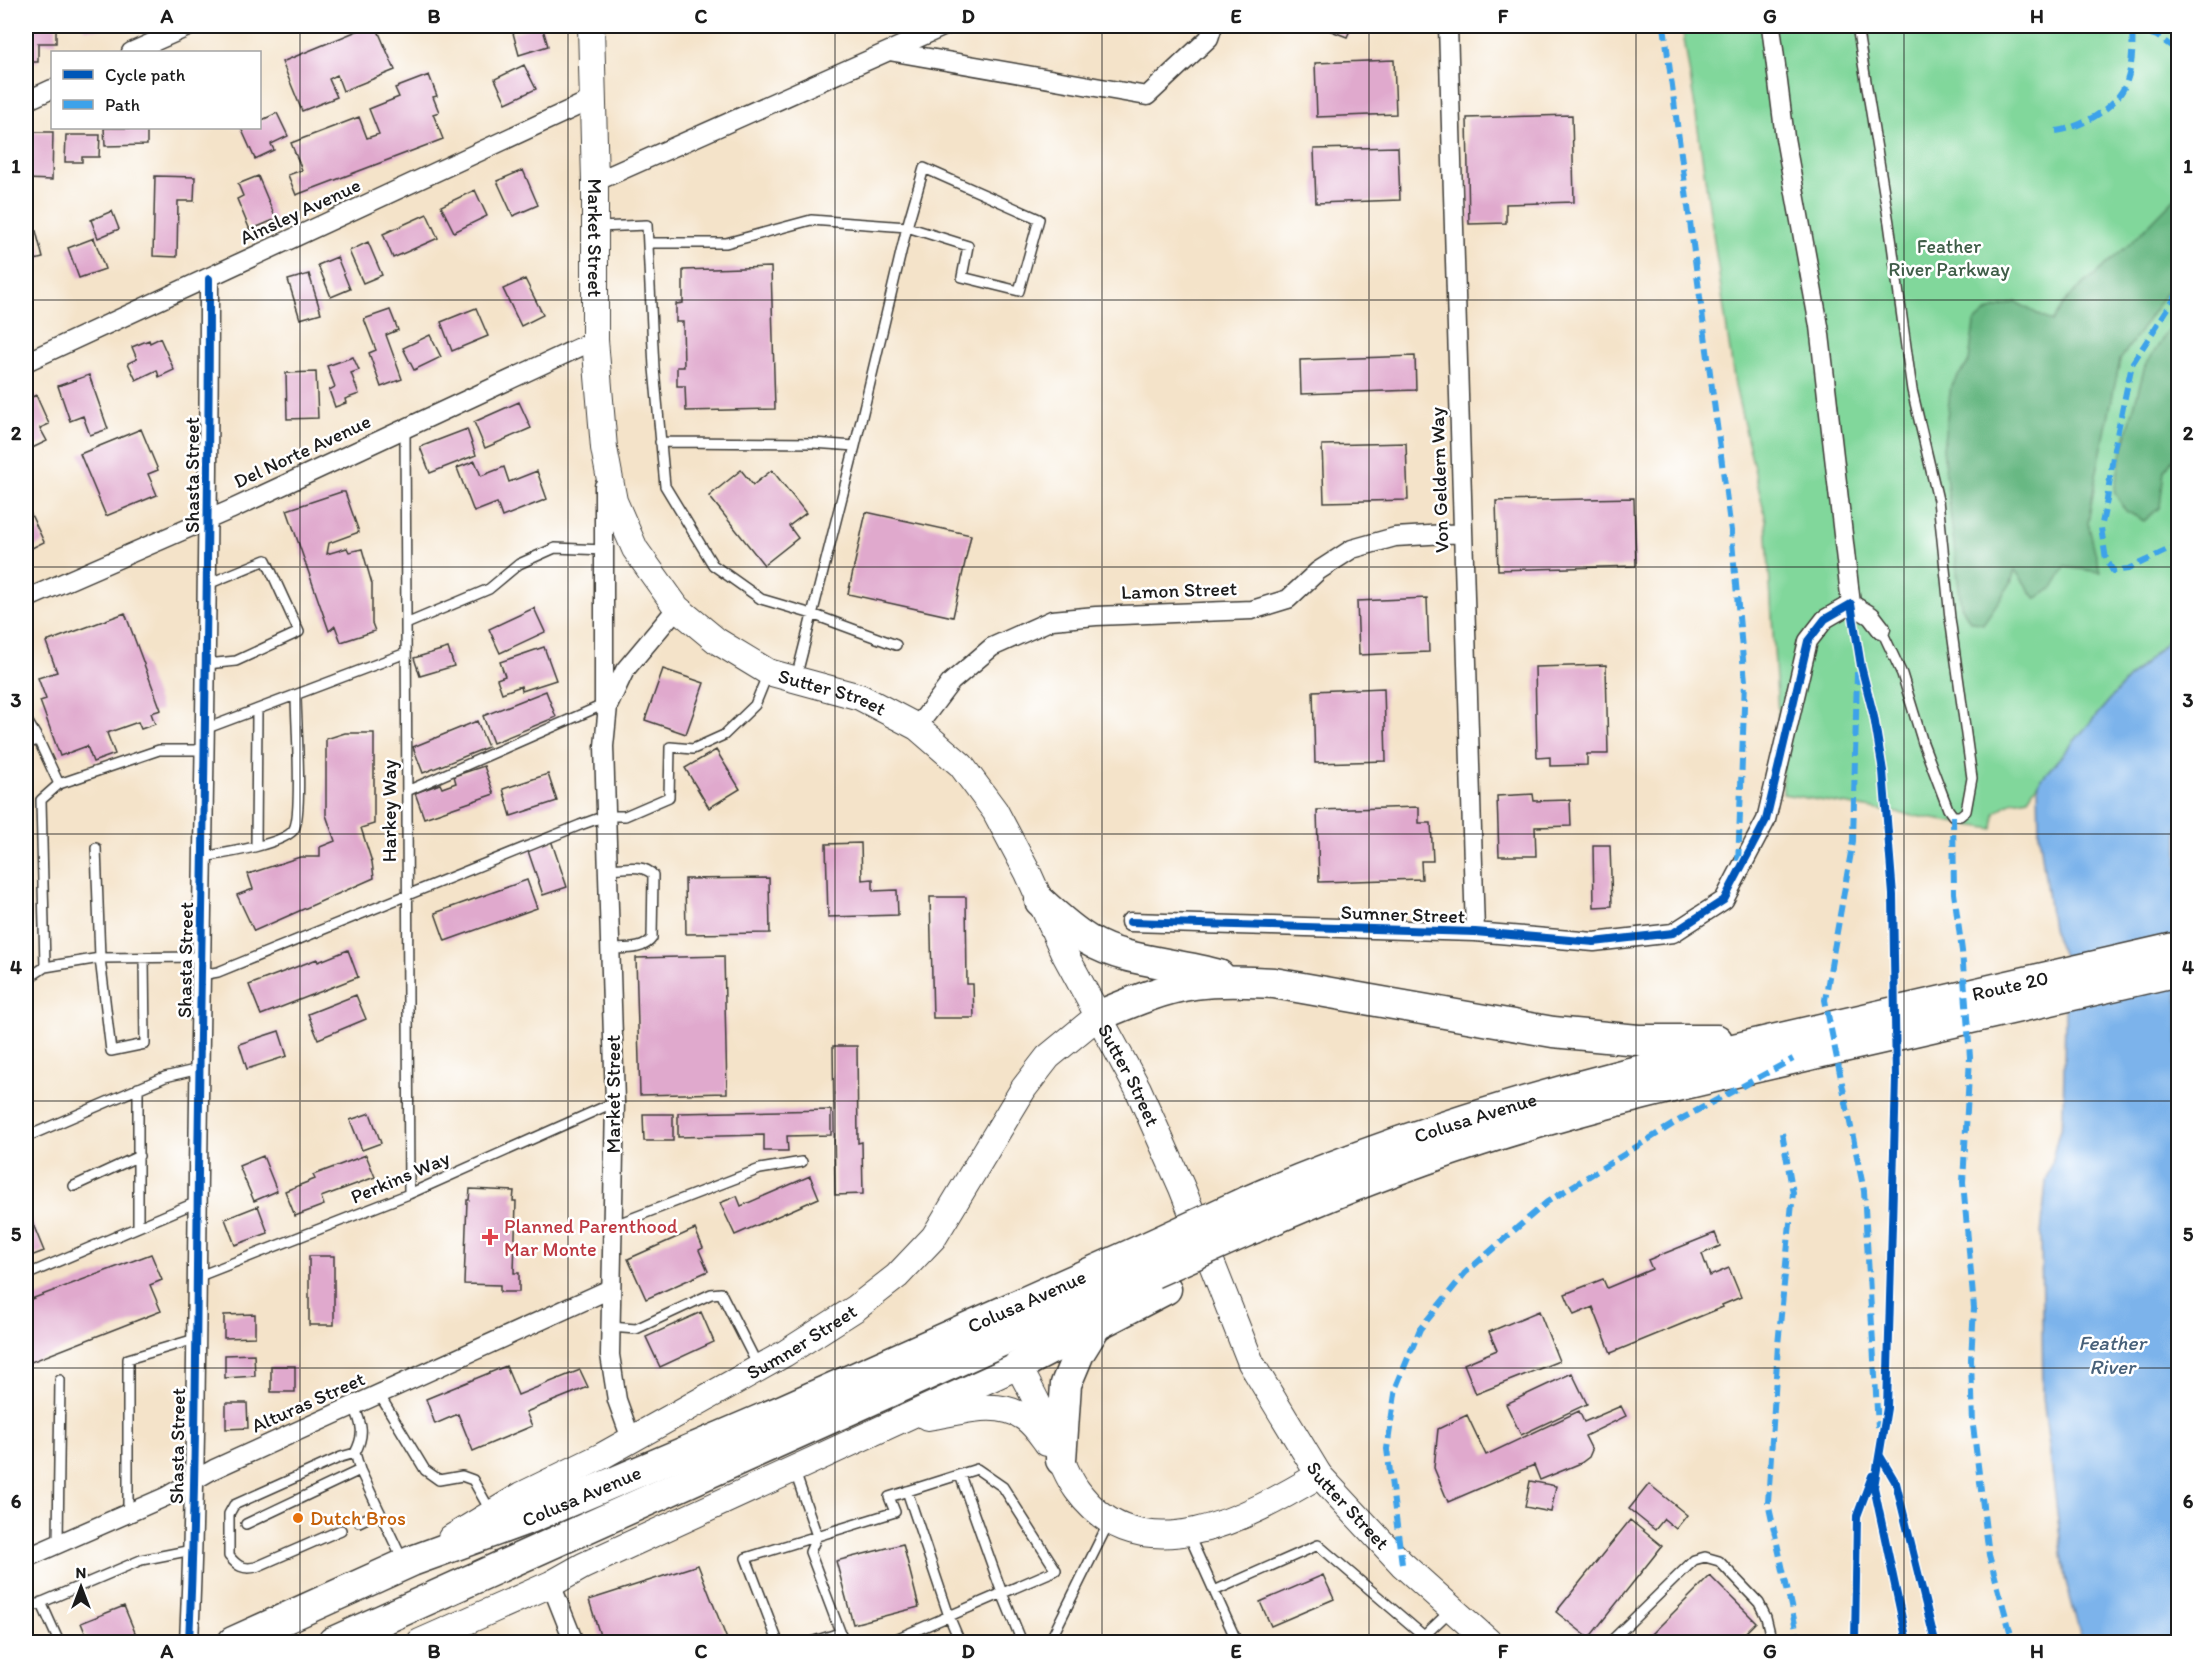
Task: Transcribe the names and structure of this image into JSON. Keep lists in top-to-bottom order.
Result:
{
  "streets": {
    "highway": ["Route 20", "Colusa Avenue"],
    "main road": ["Market Street", "Sutter Street", "Sumner Street"],
    "street": [
      "Ainsley Avenue",
      "Del Norte Avenue",
      "Shasta Street",
      "Von Geldern Way",
      "Lamon Street",
      "Alturas Street"
    ],
    "lane": ["Harkey Way", "Perkins Way"]
  },
  "crossings": [
    ["Ainsley Avenue", "Market Street"],
    ["Ainsley Avenue", "Shasta Street"],
    ["Market Street", "Del Norte Avenue"],
    ["Market Street", "Sutter Street"],
    ["Market Street", "Sumner Street"],
    ["Market Street", "Perkins Way"],
    ["Market Street", "Alturas Street"],
    ["Del Norte Avenue", "Shasta Street"],
    ["Del Norte Avenue", "Harkey Way"],
    ["Shasta Street", "Perkins Way"],
    ["Shasta Street", "Alturas Street"],
    ["Von Geldern Way", "Lamon Street"],
    ["Von Geldern Way", "Sumner Street"],
    ["Lamon Street", "Sutter Street"],
    ["Sutter Street", "Sumner Street"],
    ["Harkey Way", "Perkins Way"],
    ["Sumner Street", "Colusa Avenue"],
    ["Route 20", "Colusa Avenue"]
  ],
  "water": ["Feather River"],
  "parks": ["Feather River Parkway"],
  "places": {
    "health": ["Planned Parenthood Mar Monte"],
    "other": ["Dutch Bros"]
  },
  "legend": ["Cycle path", "Path"],
  "north": "top",
  "grid": {
    "columns": [
      "A",
      "B",
      "C",
      "D",
      "E",
      "F",
      "G",
      "H"
    ],
    "rows": [
      "1",
      "2",
      "3",
      "4",
      "5",
      "6"
    ]
  }
}
